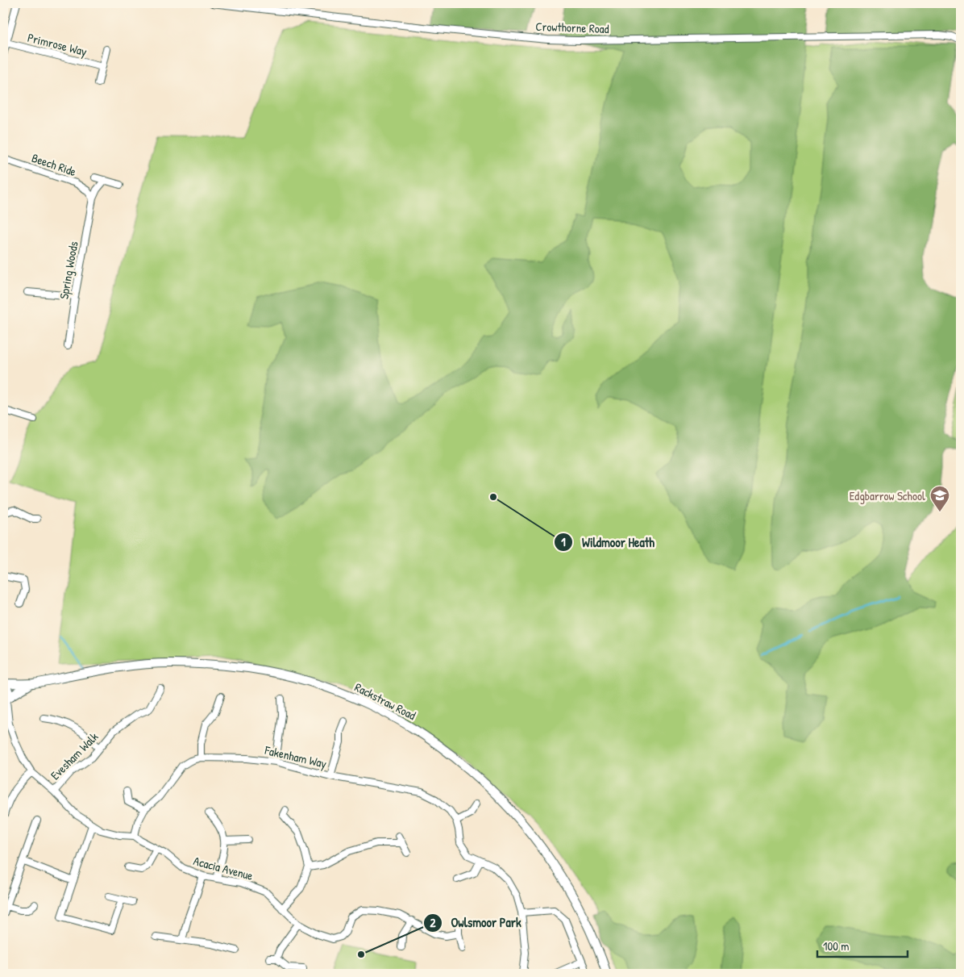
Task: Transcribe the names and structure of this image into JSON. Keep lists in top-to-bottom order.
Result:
{
  "streets": {
    "main road": ["Rackstraw Road"],
    "street": [
      "Crowthorne Road",
      "Primrose Way",
      "Beech Ride",
      "Spring Woods",
      "Evesham Walk",
      "Fakenham Way",
      "Acacia Avenue"
    ]
  },
  "crossings": [
    ["Beech Ride", "Spring Woods"],
    ["Rackstraw Road", "Acacia Avenue"],
    ["Evesham Walk", "Acacia Avenue"],
    ["Fakenham Way", "Acacia Avenue"]
  ],
  "places": {
    "other": ["Wildmoor Heath", "Owlsmoor Park"],
    "school or university": ["Edgbarrow School"]
  },
  "scale_bar": "100 m"
}
